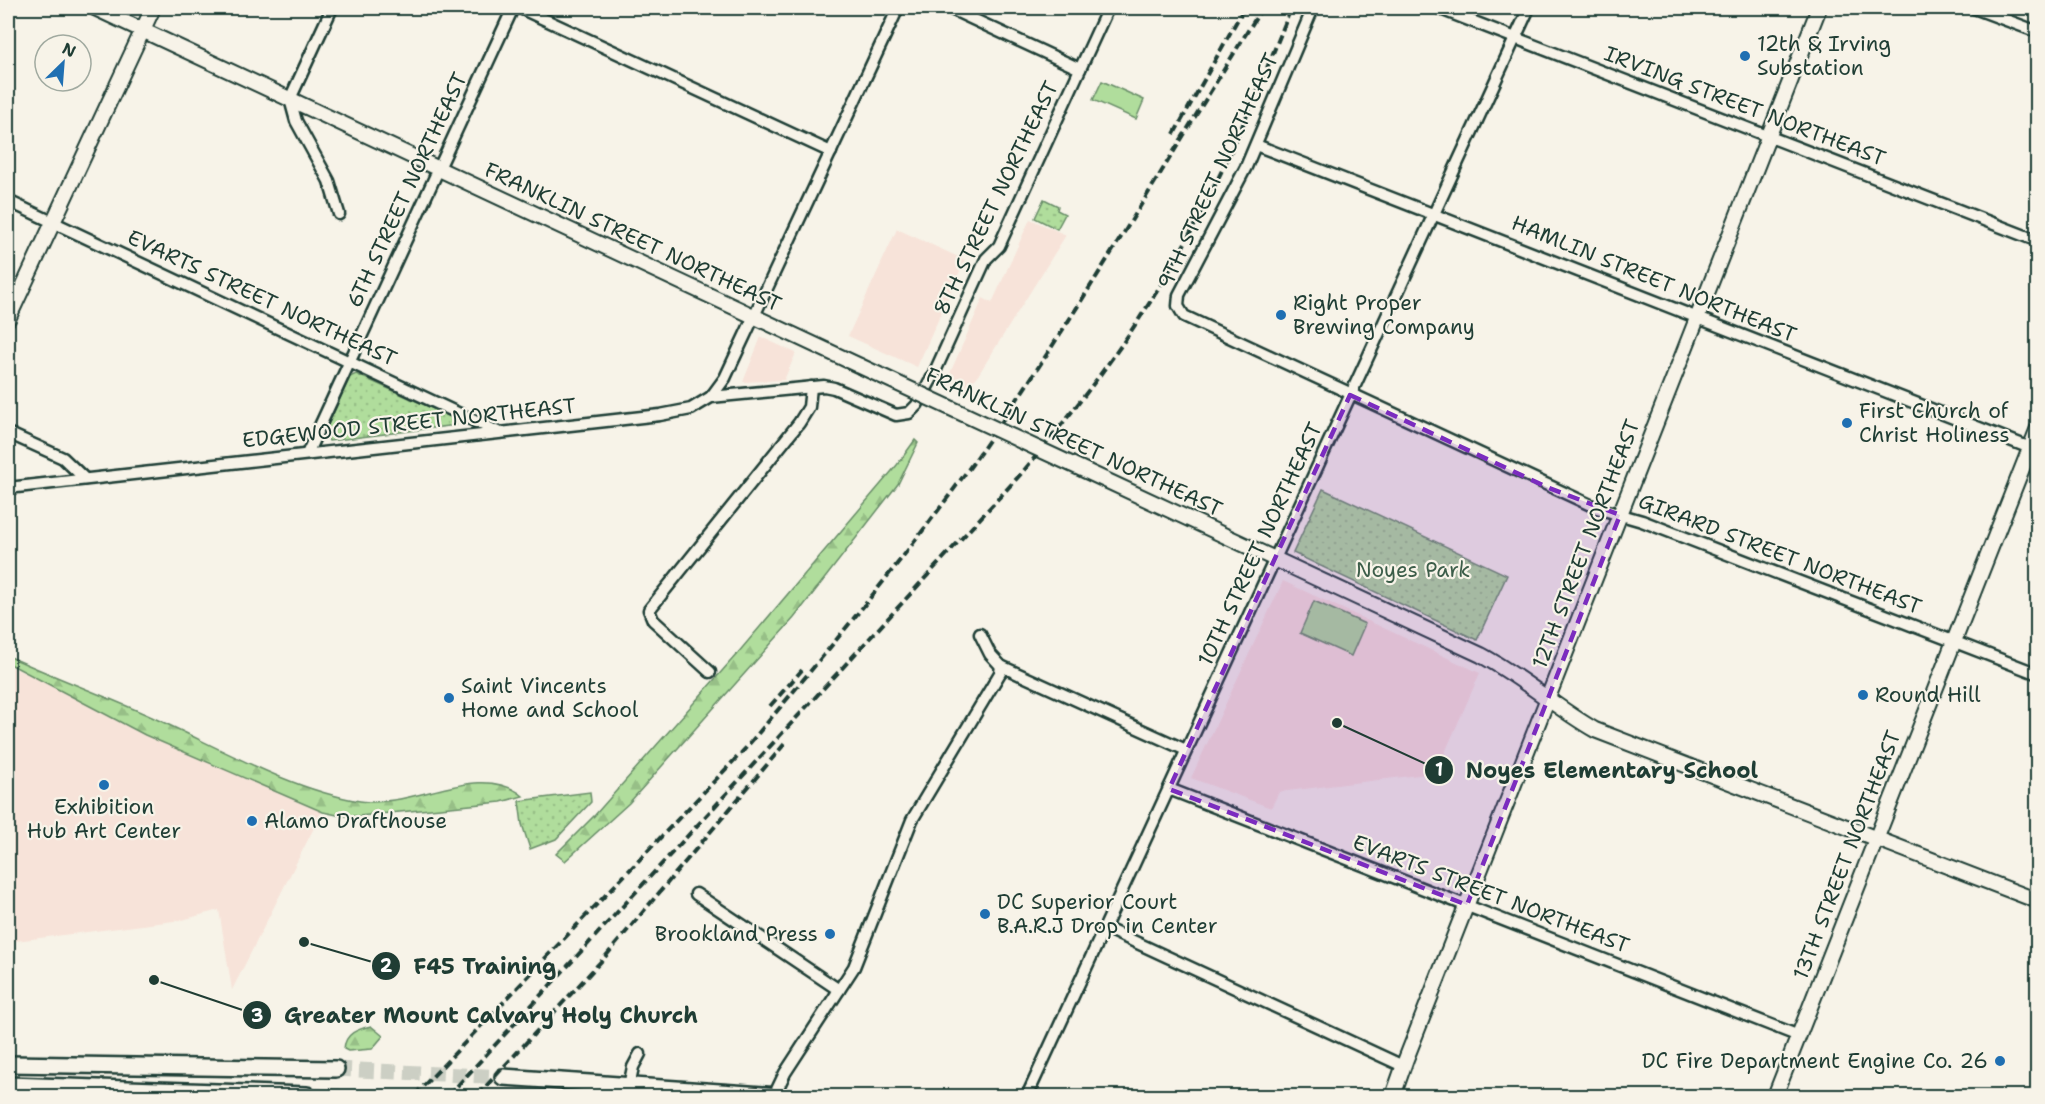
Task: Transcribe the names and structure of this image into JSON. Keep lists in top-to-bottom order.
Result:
{
  "streets": {
    "street": [
      "IRVING STREET NORTHEAST",
      "9TH STREET NORTHEAST",
      "6TH STREET NORTHEAST",
      "8TH STREET NORTHEAST",
      "FRANKLIN STREET NORTHEAST",
      "HAMLIN STREET NORTHEAST",
      "EVARTS STREET NORTHEAST",
      "EDGEWOOD STREET NORTHEAST",
      "10TH STREET NORTHEAST",
      "12TH STREET NORTHEAST",
      "GIRARD STREET NORTHEAST",
      "13TH STREET NORTHEAST"
    ]
  },
  "crossings": [
    ["IRVING STREET NORTHEAST", "10TH STREET NORTHEAST"],
    ["IRVING STREET NORTHEAST", "12TH STREET NORTHEAST"],
    ["9TH STREET NORTHEAST", "HAMLIN STREET NORTHEAST"],
    ["9TH STREET NORTHEAST", "GIRARD STREET NORTHEAST"],
    ["6TH STREET NORTHEAST", "FRANKLIN STREET NORTHEAST"],
    ["6TH STREET NORTHEAST", "EVARTS STREET NORTHEAST"],
    ["6TH STREET NORTHEAST", "EDGEWOOD STREET NORTHEAST"],
    ["8TH STREET NORTHEAST", "EDGEWOOD STREET NORTHEAST"],
    ["FRANKLIN STREET NORTHEAST", "10TH STREET NORTHEAST"],
    ["FRANKLIN STREET NORTHEAST", "12TH STREET NORTHEAST"],
    ["FRANKLIN STREET NORTHEAST", "13TH STREET NORTHEAST"],
    ["HAMLIN STREET NORTHEAST", "10TH STREET NORTHEAST"],
    ["HAMLIN STREET NORTHEAST", "12TH STREET NORTHEAST"],
    ["HAMLIN STREET NORTHEAST", "13TH STREET NORTHEAST"],
    ["EVARTS STREET NORTHEAST", "EDGEWOOD STREET NORTHEAST"],
    ["EVARTS STREET NORTHEAST", "10TH STREET NORTHEAST"],
    ["EVARTS STREET NORTHEAST", "12TH STREET NORTHEAST"],
    ["EVARTS STREET NORTHEAST", "13TH STREET NORTHEAST"],
    ["10TH STREET NORTHEAST", "GIRARD STREET NORTHEAST"],
    ["12TH STREET NORTHEAST", "GIRARD STREET NORTHEAST"],
    ["GIRARD STREET NORTHEAST", "13TH STREET NORTHEAST"]
  ],
  "parks": ["Noyes Park"],
  "places": [
    "12th & Irving Substation",
    "Right Proper Brewing Company",
    "First Church of Christ Holiness",
    "Round Hill",
    "Saint Vincents Home and School",
    "Noyes Elementary School",
    "Exhibition Hub Art Center",
    "Alamo Drafthouse",
    "DC Superior Court B.A.R.J Drop in Center",
    "Brookland Press",
    "F45 Training",
    "Greater Mount Calvary Holy Church",
    "DC Fire Department Engine Co. 26"
  ],
  "north": "top right"
}
